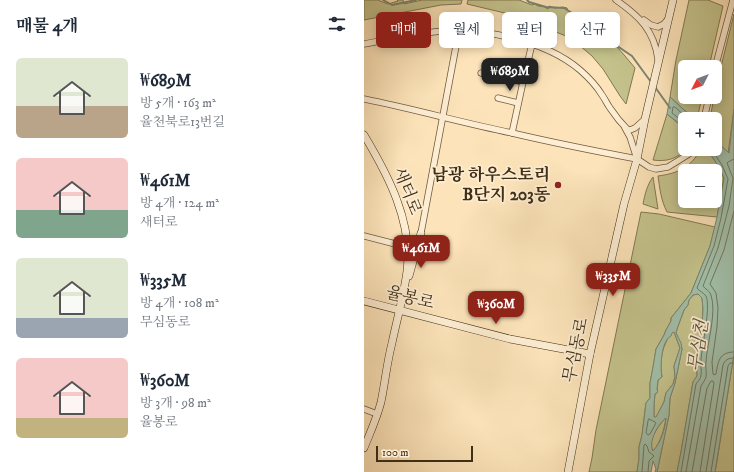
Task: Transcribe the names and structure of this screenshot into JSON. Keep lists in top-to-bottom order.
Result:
{
  "streets": {
    "street": ["새터로", "율봉로", "무심동로"]
  },
  "crossings": [
    ["새터로", "율봉로"],
    ["율봉로", "무심동로"]
  ],
  "water": ["무심천"],
  "places": ["남광 하우스토리 B단지 203동"],
  "scale_bar": "100 m",
  "north": "bottom left",
  "page": {
    "heading": "매물 4개",
    "chip": [
      "매매",
      "월세",
      "필터",
      "신규"
    ],
    "list": [
      {
        "name": "₩689M",
        "note": "방 5개 · 163 m² · 율천북로13번길"
      },
      {
        "name": "₩461M",
        "note": "방 4개 · 124 m² · 새터로"
      },
      {
        "name": "₩335M",
        "note": "방 4개 · 108 m² · 무심동로"
      },
      {
        "name": "₩360M",
        "note": "방 3개 · 98 m² · 율봉로"
      }
    ],
    "price": [
      "₩689M",
      "₩461M",
      "₩335M",
      "₩360M"
    ],
    "map_buttons": ["+", "−"],
    "scale": "100 m"
  }
}
